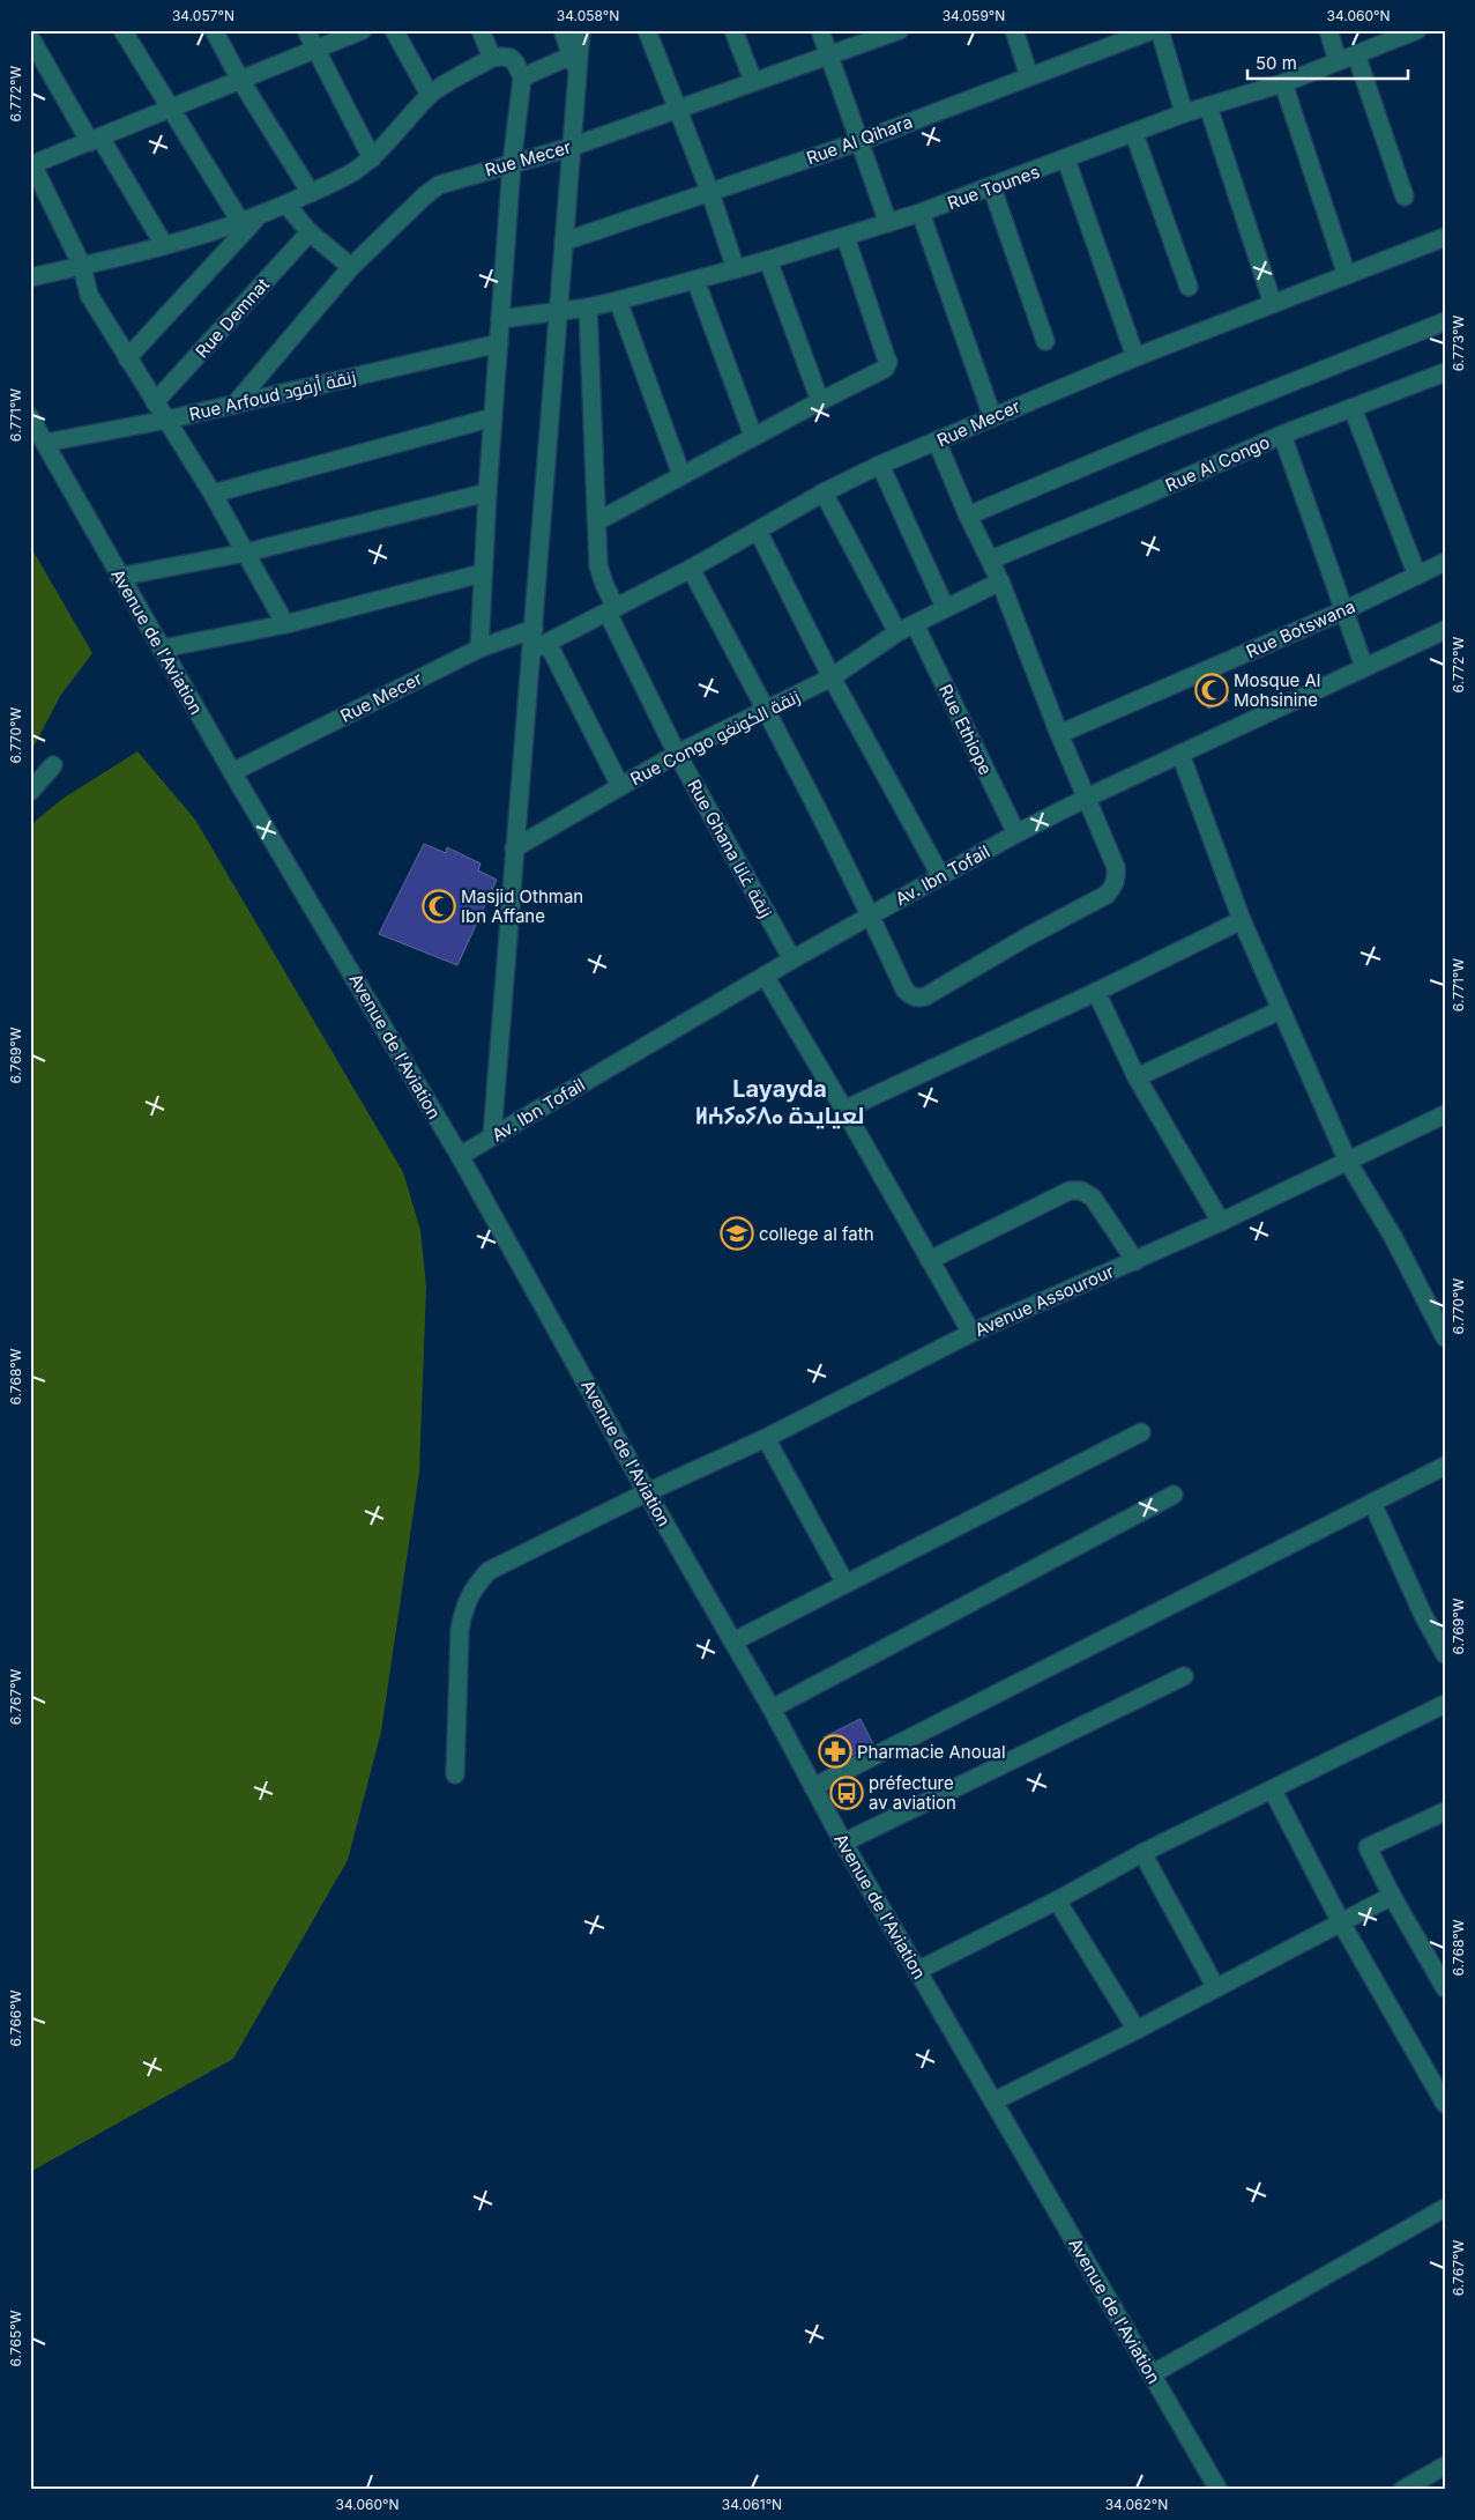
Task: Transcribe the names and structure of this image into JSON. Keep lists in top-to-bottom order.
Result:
{
  "streets": {
    "street": [
      "Rue Al Qihara",
      "Rue Mecer",
      "Rue Tounes",
      "Rue Demnat",
      "Rue Arfoud زنقة أرفود",
      "Rue Al Congo",
      "Rue Botswana",
      "Avenue de l'Aviation",
      "Rue Ethiope",
      "Rue Congo زنقة الكونغو",
      "Rue Ghana زنقة غانا",
      "Av. Ibn Tofail",
      "Avenue Assourour"
    ]
  },
  "crossings": [
    ["Rue Mecer", "Rue Arfoud زنقة أرفود"],
    ["Rue Mecer", "Avenue de l'Aviation"],
    ["Rue Mecer", "Rue Ghana زنقة غانا"],
    ["Rue Tounes", "Rue Ghana زنقة غانا"],
    ["Rue Arfoud زنقة أرفود", "Avenue de l'Aviation"],
    ["Avenue de l'Aviation", "Av. Ibn Tofail"],
    ["Avenue de l'Aviation", "Avenue Assourour"],
    ["Rue Ethiope", "Rue Congo زنقة الكونغو"],
    ["Rue Ethiope", "Av. Ibn Tofail"],
    ["Rue Congo زنقة الكونغو", "Rue Ghana زنقة غانا"],
    ["Rue Ghana زنقة غانا", "Av. Ibn Tofail"]
  ],
  "districts": ["Layayda ⵍⵄⵢⴰⵢⴷⴰ لعيايدة"],
  "places": {
    "mosque": ["Mosque Al Mohsinine", "Masjid Othman Ibn Affane"],
    "school or university": ["college al fath"],
    "pharmacy": ["Pharmacie Anoual"],
    "bus stop": ["préfecture av aviation"]
  },
  "scale_bar": "50 m",
  "coordinates": [
    "34.057°N",
    "34.058°N",
    "34.059°N",
    "34.060°N",
    "6.772°W",
    "6.773°W",
    "6.771°W",
    "6.770°W",
    "6.769°W",
    "6.768°W",
    "6.767°W",
    "6.766°W",
    "6.765°W",
    "34.061°N",
    "34.062°N"
  ]
}
